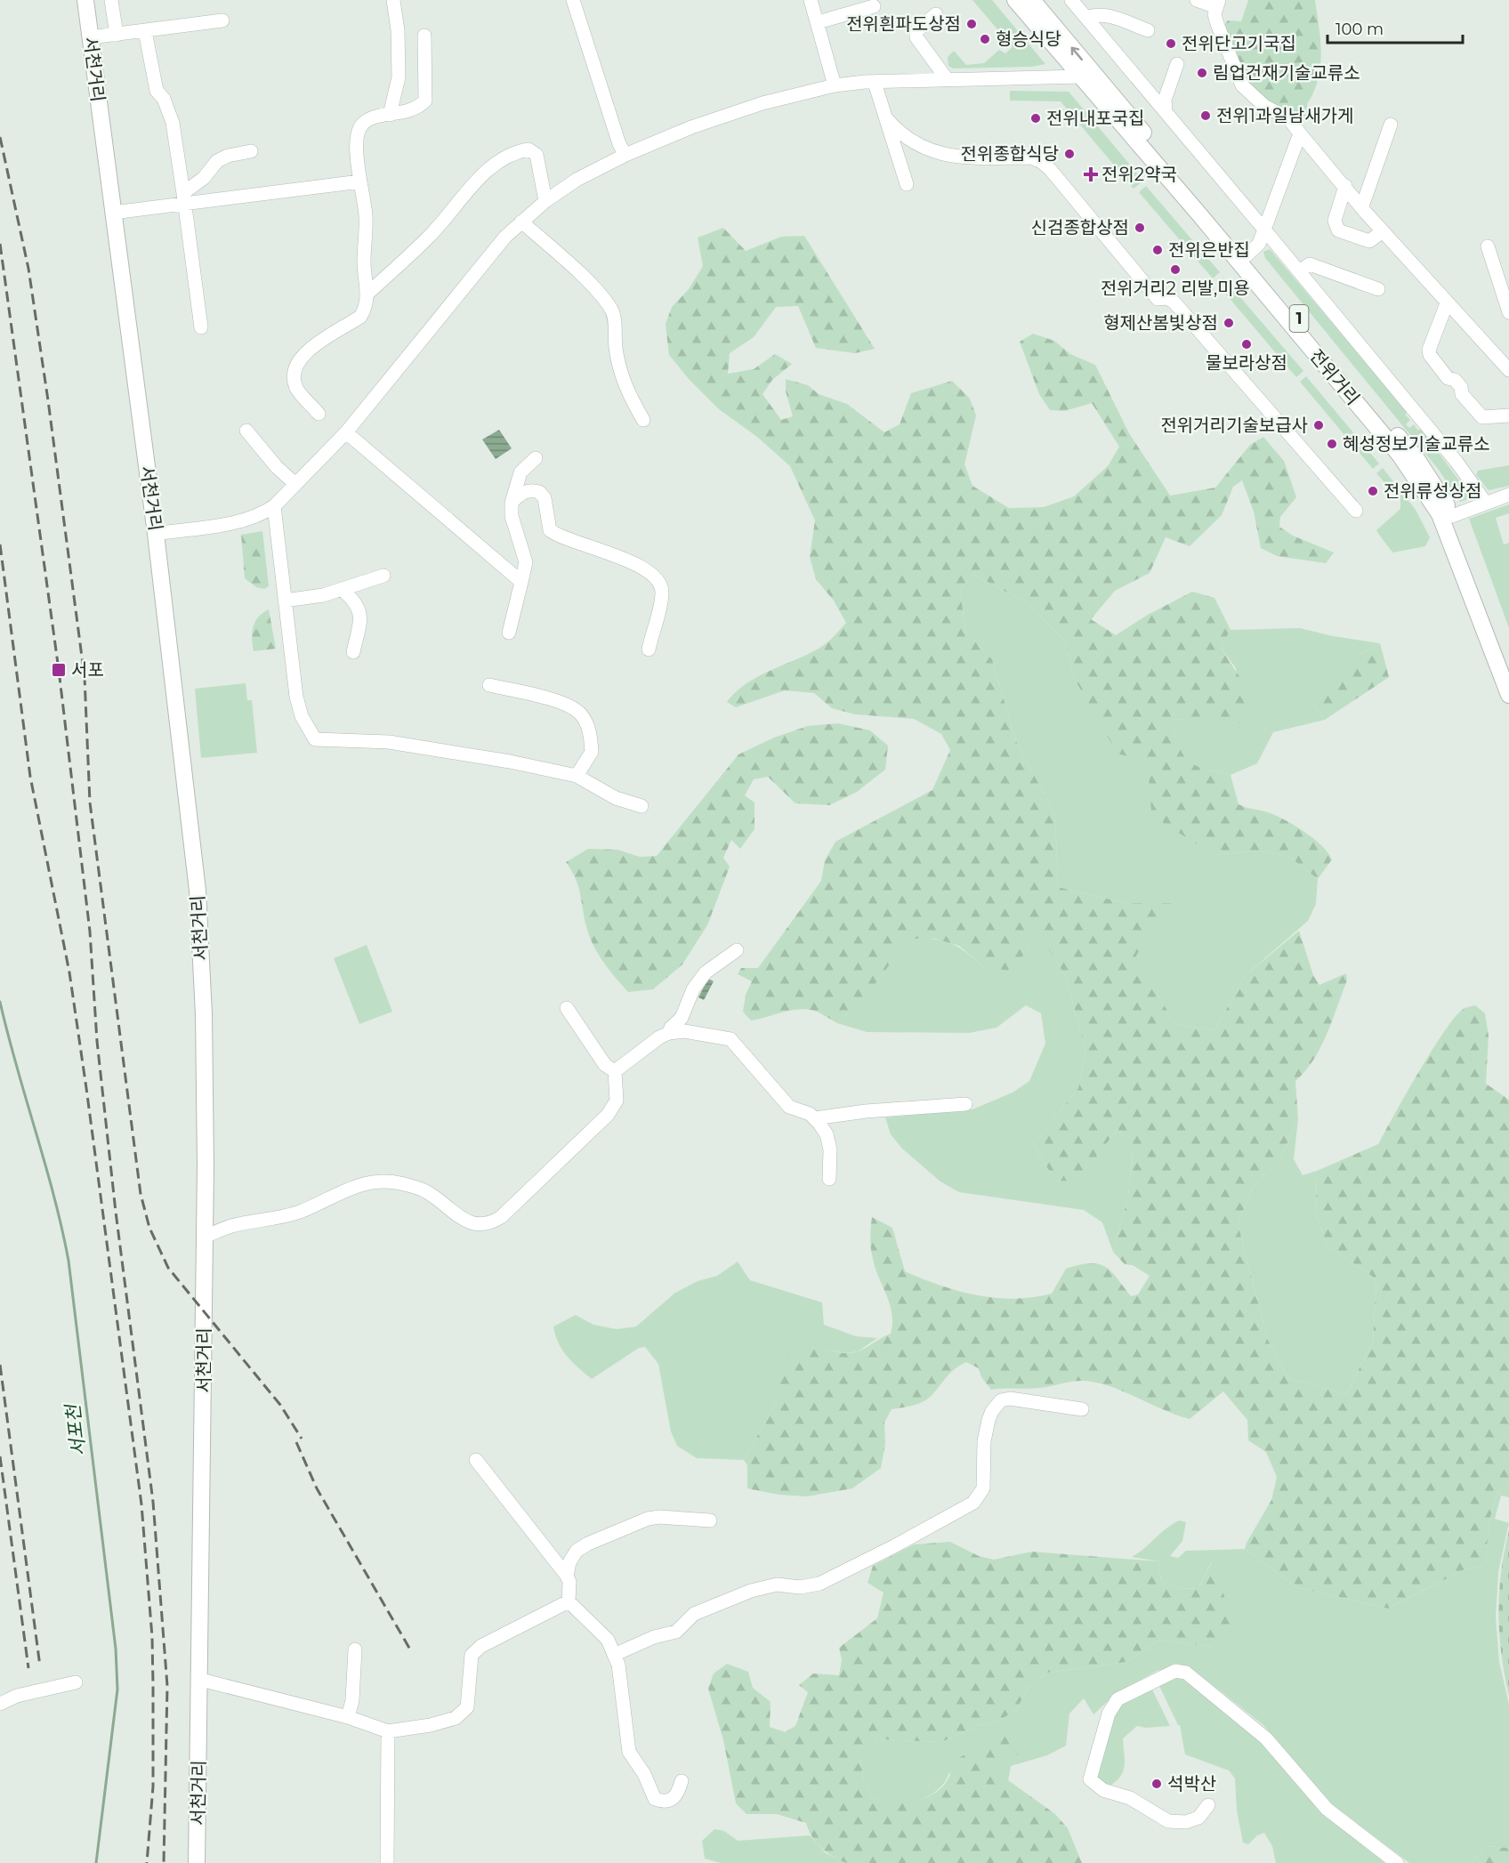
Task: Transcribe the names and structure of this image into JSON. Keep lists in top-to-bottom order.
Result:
{
  "streets": {
    "main road": ["서천거리", "1", "전위거리"]
  },
  "water": ["서포천"],
  "places": {
    "other": [
      "전위흰파도상점",
      "형승식당",
      "전위단고기국집",
      "림업건재기술교류소",
      "전위1과일남새가게",
      "전위내포국집",
      "전위종합식당",
      "신검종합상점",
      "전위은반집",
      "전위거리2 리발,미용",
      "형제산봄빛상점",
      "물보라상점",
      "전위거리기술보급사",
      "혜성정보기술교류소",
      "전위류성상점",
      "석박산"
    ],
    "health": ["전위2약국"],
    "transit": ["서포"]
  },
  "scale_bar": "100 m"
}
